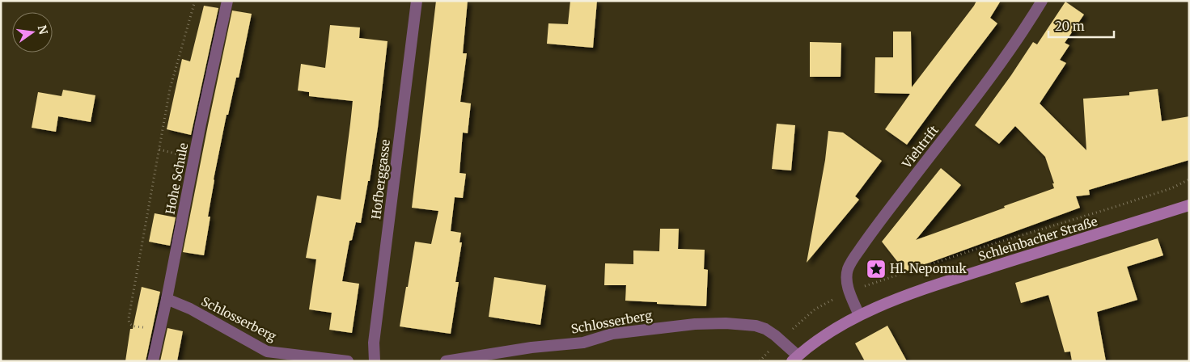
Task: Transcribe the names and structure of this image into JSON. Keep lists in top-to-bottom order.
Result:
{
  "streets": {
    "main road": ["Schleinbacher Straße"],
    "street": [
      "Viehtrift",
      "Hohe Schule",
      "Hofberggasse",
      "Schlosserberg"
    ]
  },
  "crossings": [
    ["Viehtrift", "Schleinbacher Straße"],
    ["Hohe Schule", "Schlosserberg"],
    ["Schleinbacher Straße", "Schlosserberg"]
  ],
  "places": {
    "place": ["Hl. Nepomuk"]
  },
  "scale_bar": "20 m",
  "north": "right"
}
